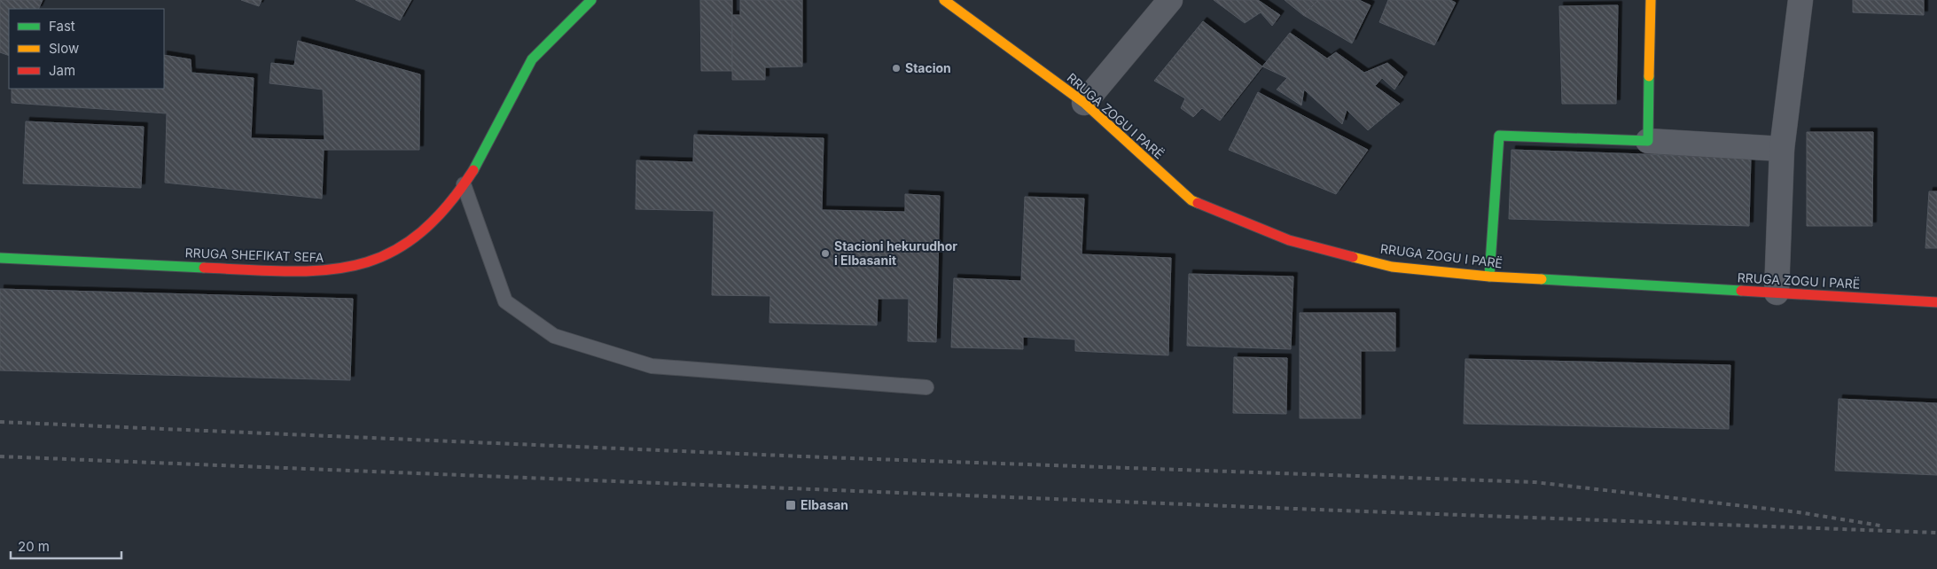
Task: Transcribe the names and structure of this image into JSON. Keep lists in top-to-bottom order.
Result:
{
  "streets": {
    "street": ["RRUGA ZOGU I PARË", "RRUGA SHEFIKAT SEFA"]
  },
  "places": {
    "other": ["Stacion", "Stacioni hekurudhor i Elbasanit"],
    "transit": ["Elbasan"]
  },
  "legend": ["Fast", "Slow", "Jam"],
  "scale_bar": "20 m"
}
